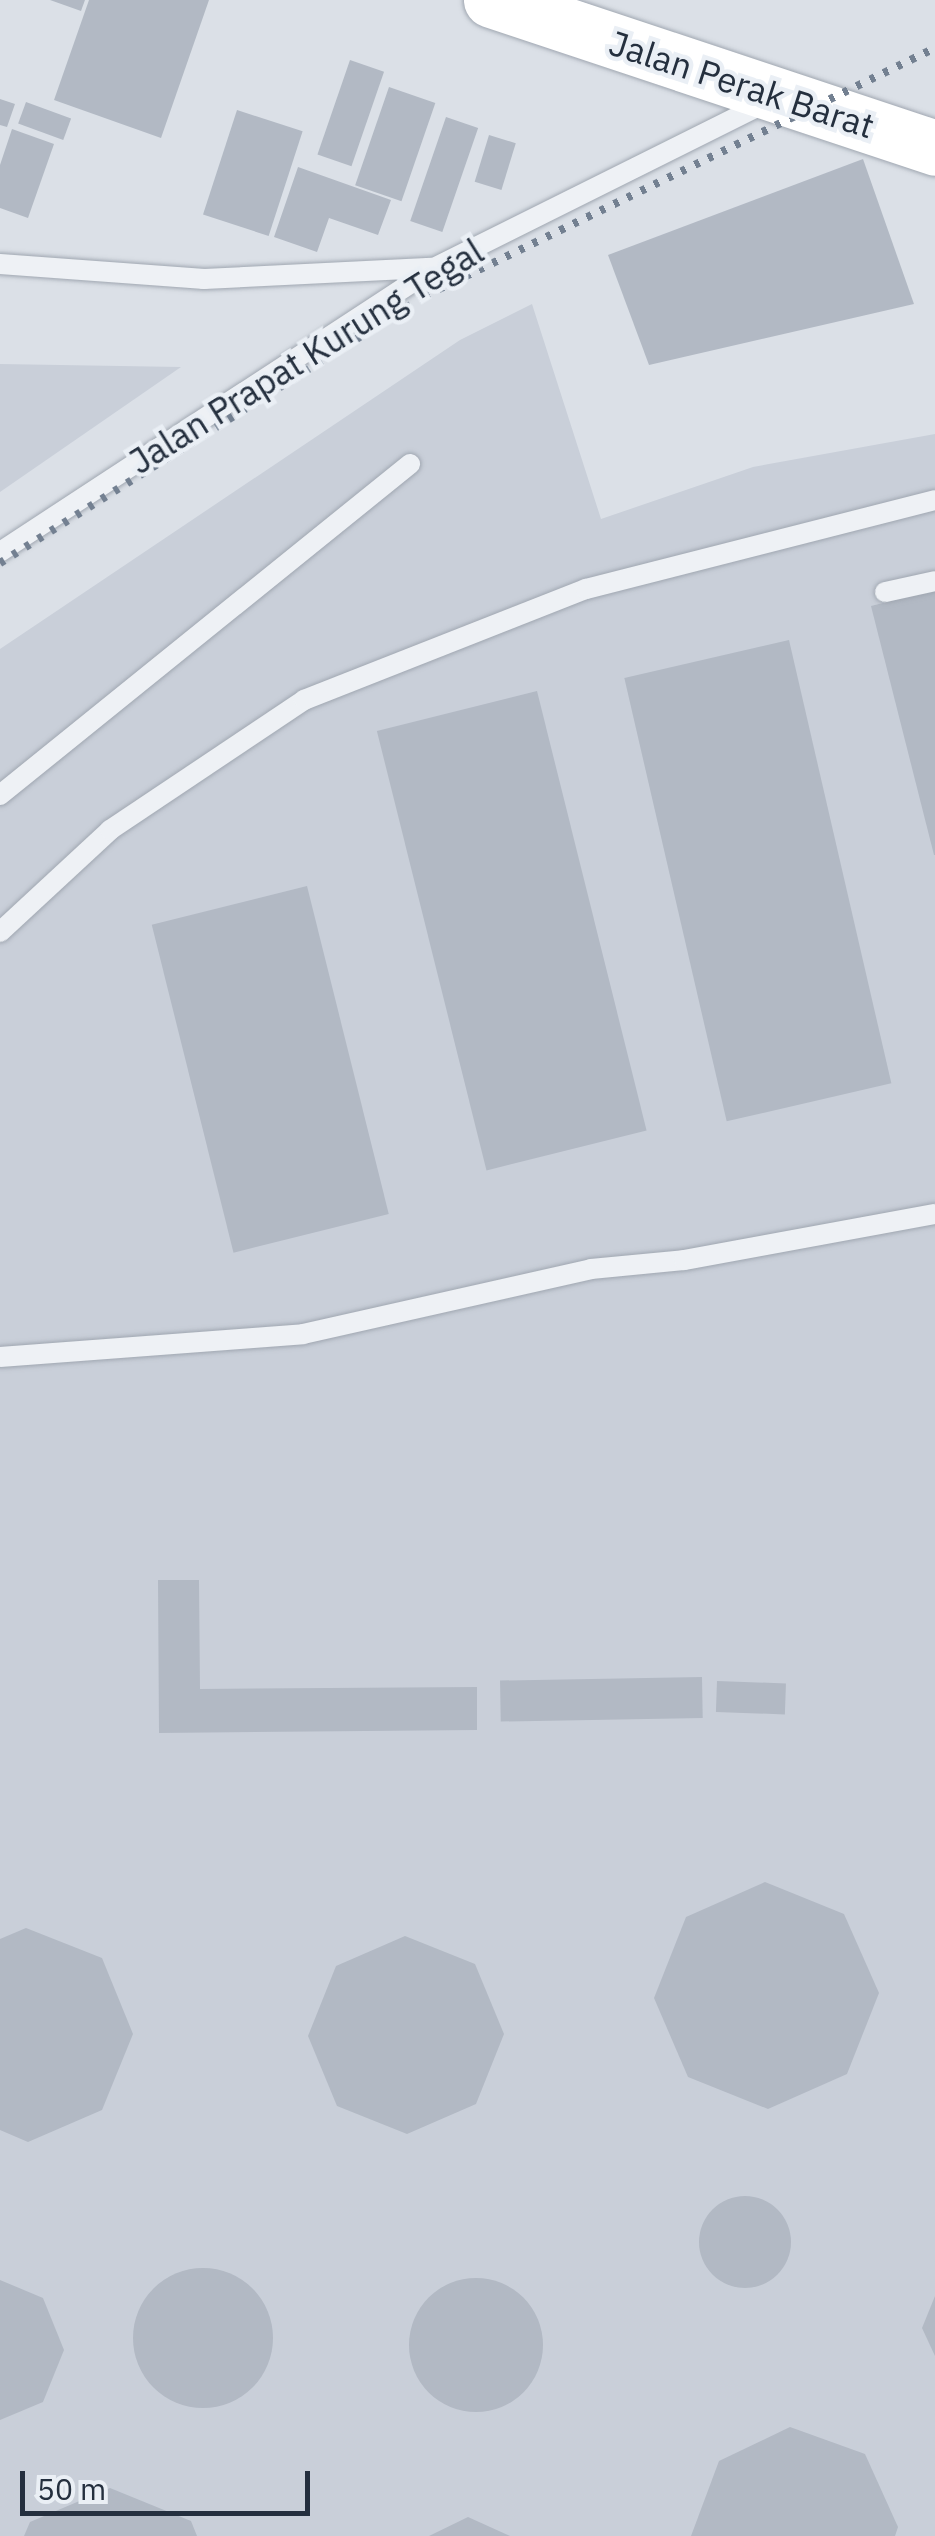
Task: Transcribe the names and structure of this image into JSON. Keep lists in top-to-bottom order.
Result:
{
  "streets": {
    "highway": ["Jalan Perak Barat"],
    "lane": ["Jalan Prapat Kurung Tegal"]
  },
  "crossings": [
    ["Jalan Perak Barat", "Jalan Prapat Kurung Tegal"]
  ],
  "scale_bar": "50 m"
}
